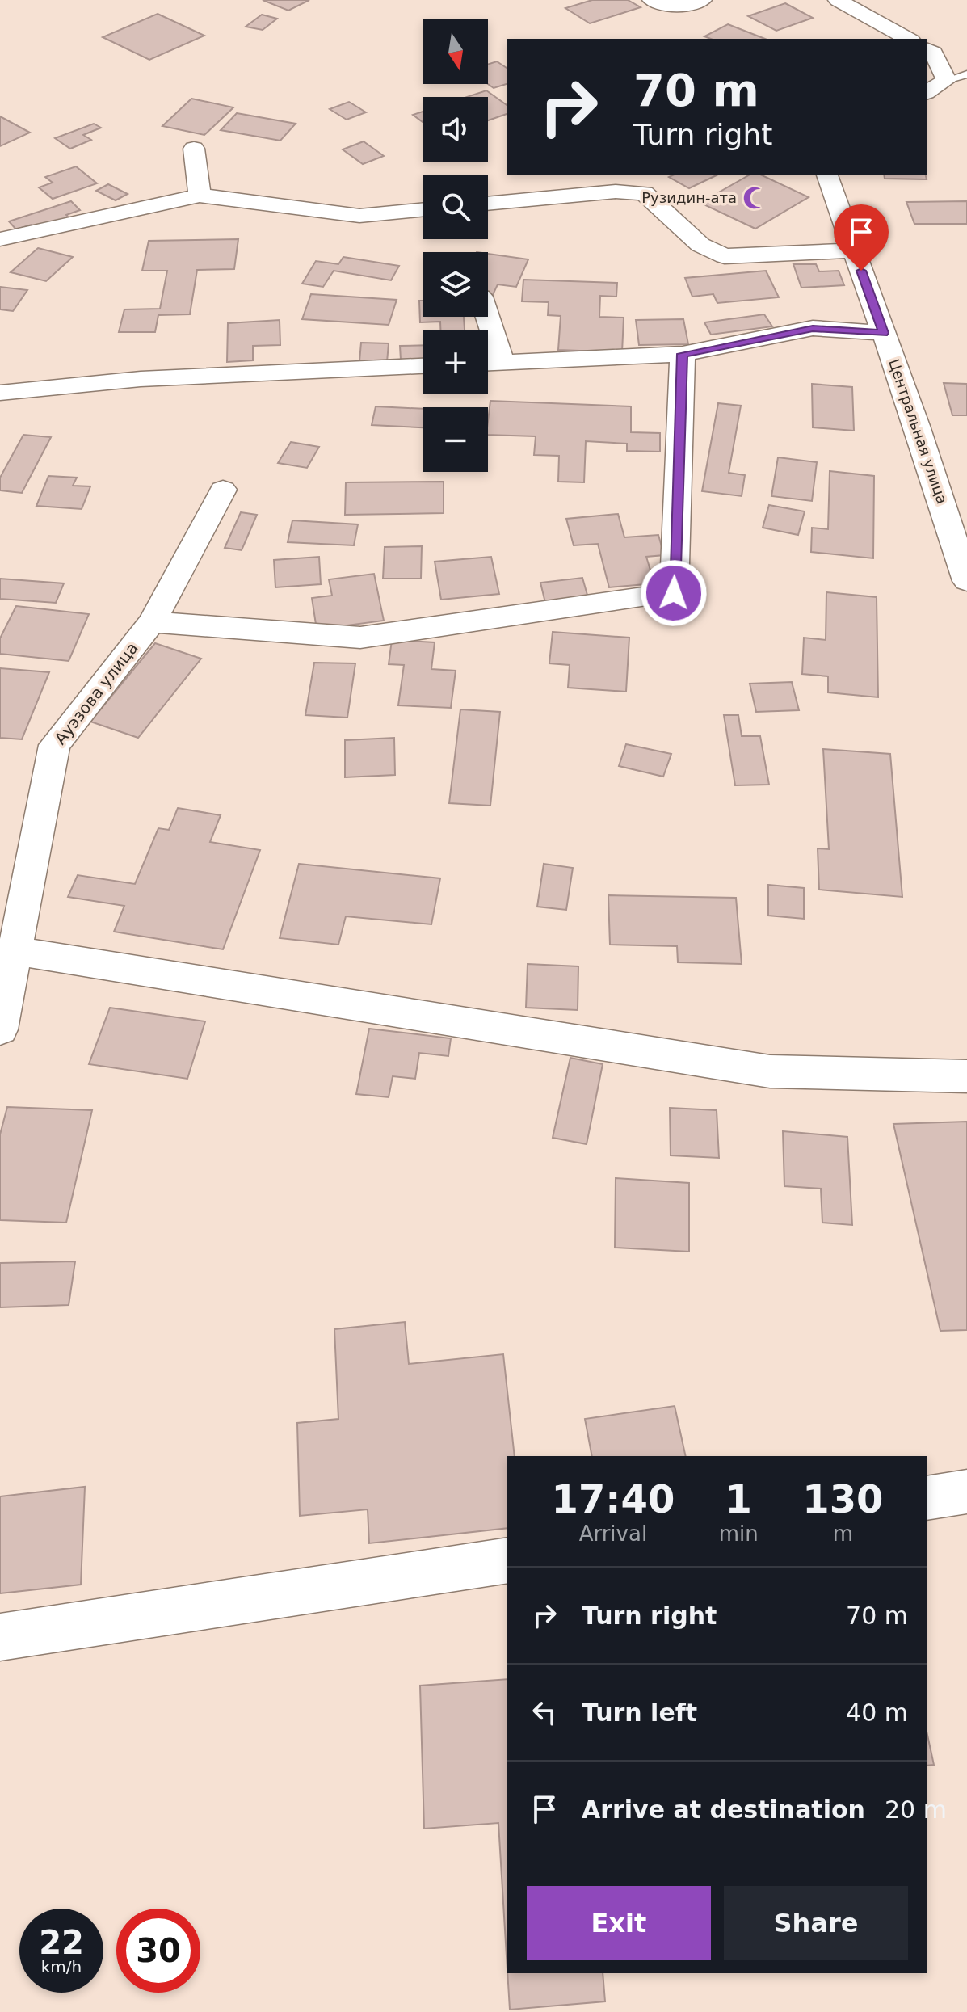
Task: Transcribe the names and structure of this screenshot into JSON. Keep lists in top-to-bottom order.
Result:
{
  "streets": {
    "street": ["Центральная улица", "Ауэзова улица"]
  },
  "places": {
    "mosque": ["Рузидин-ата"]
  },
  "north": "bottom",
  "page": {
    "map_buttons": ["+", "−"],
    "turn": ["70 m", "Turn right"],
    "eta": [
      "17:40",
      "Arrival",
      "1",
      "min",
      "130",
      "m"
    ],
    "list": [
      {
        "name": "Turn right",
        "value": "70 m"
      },
      {
        "name": "Turn left",
        "value": "40 m"
      },
      {
        "name": "Arrive at destination",
        "value": "20 m"
      }
    ],
    "buttons": ["Exit", "Share"],
    "speed": "22 km/h",
    "limit": "30"
  }
}
